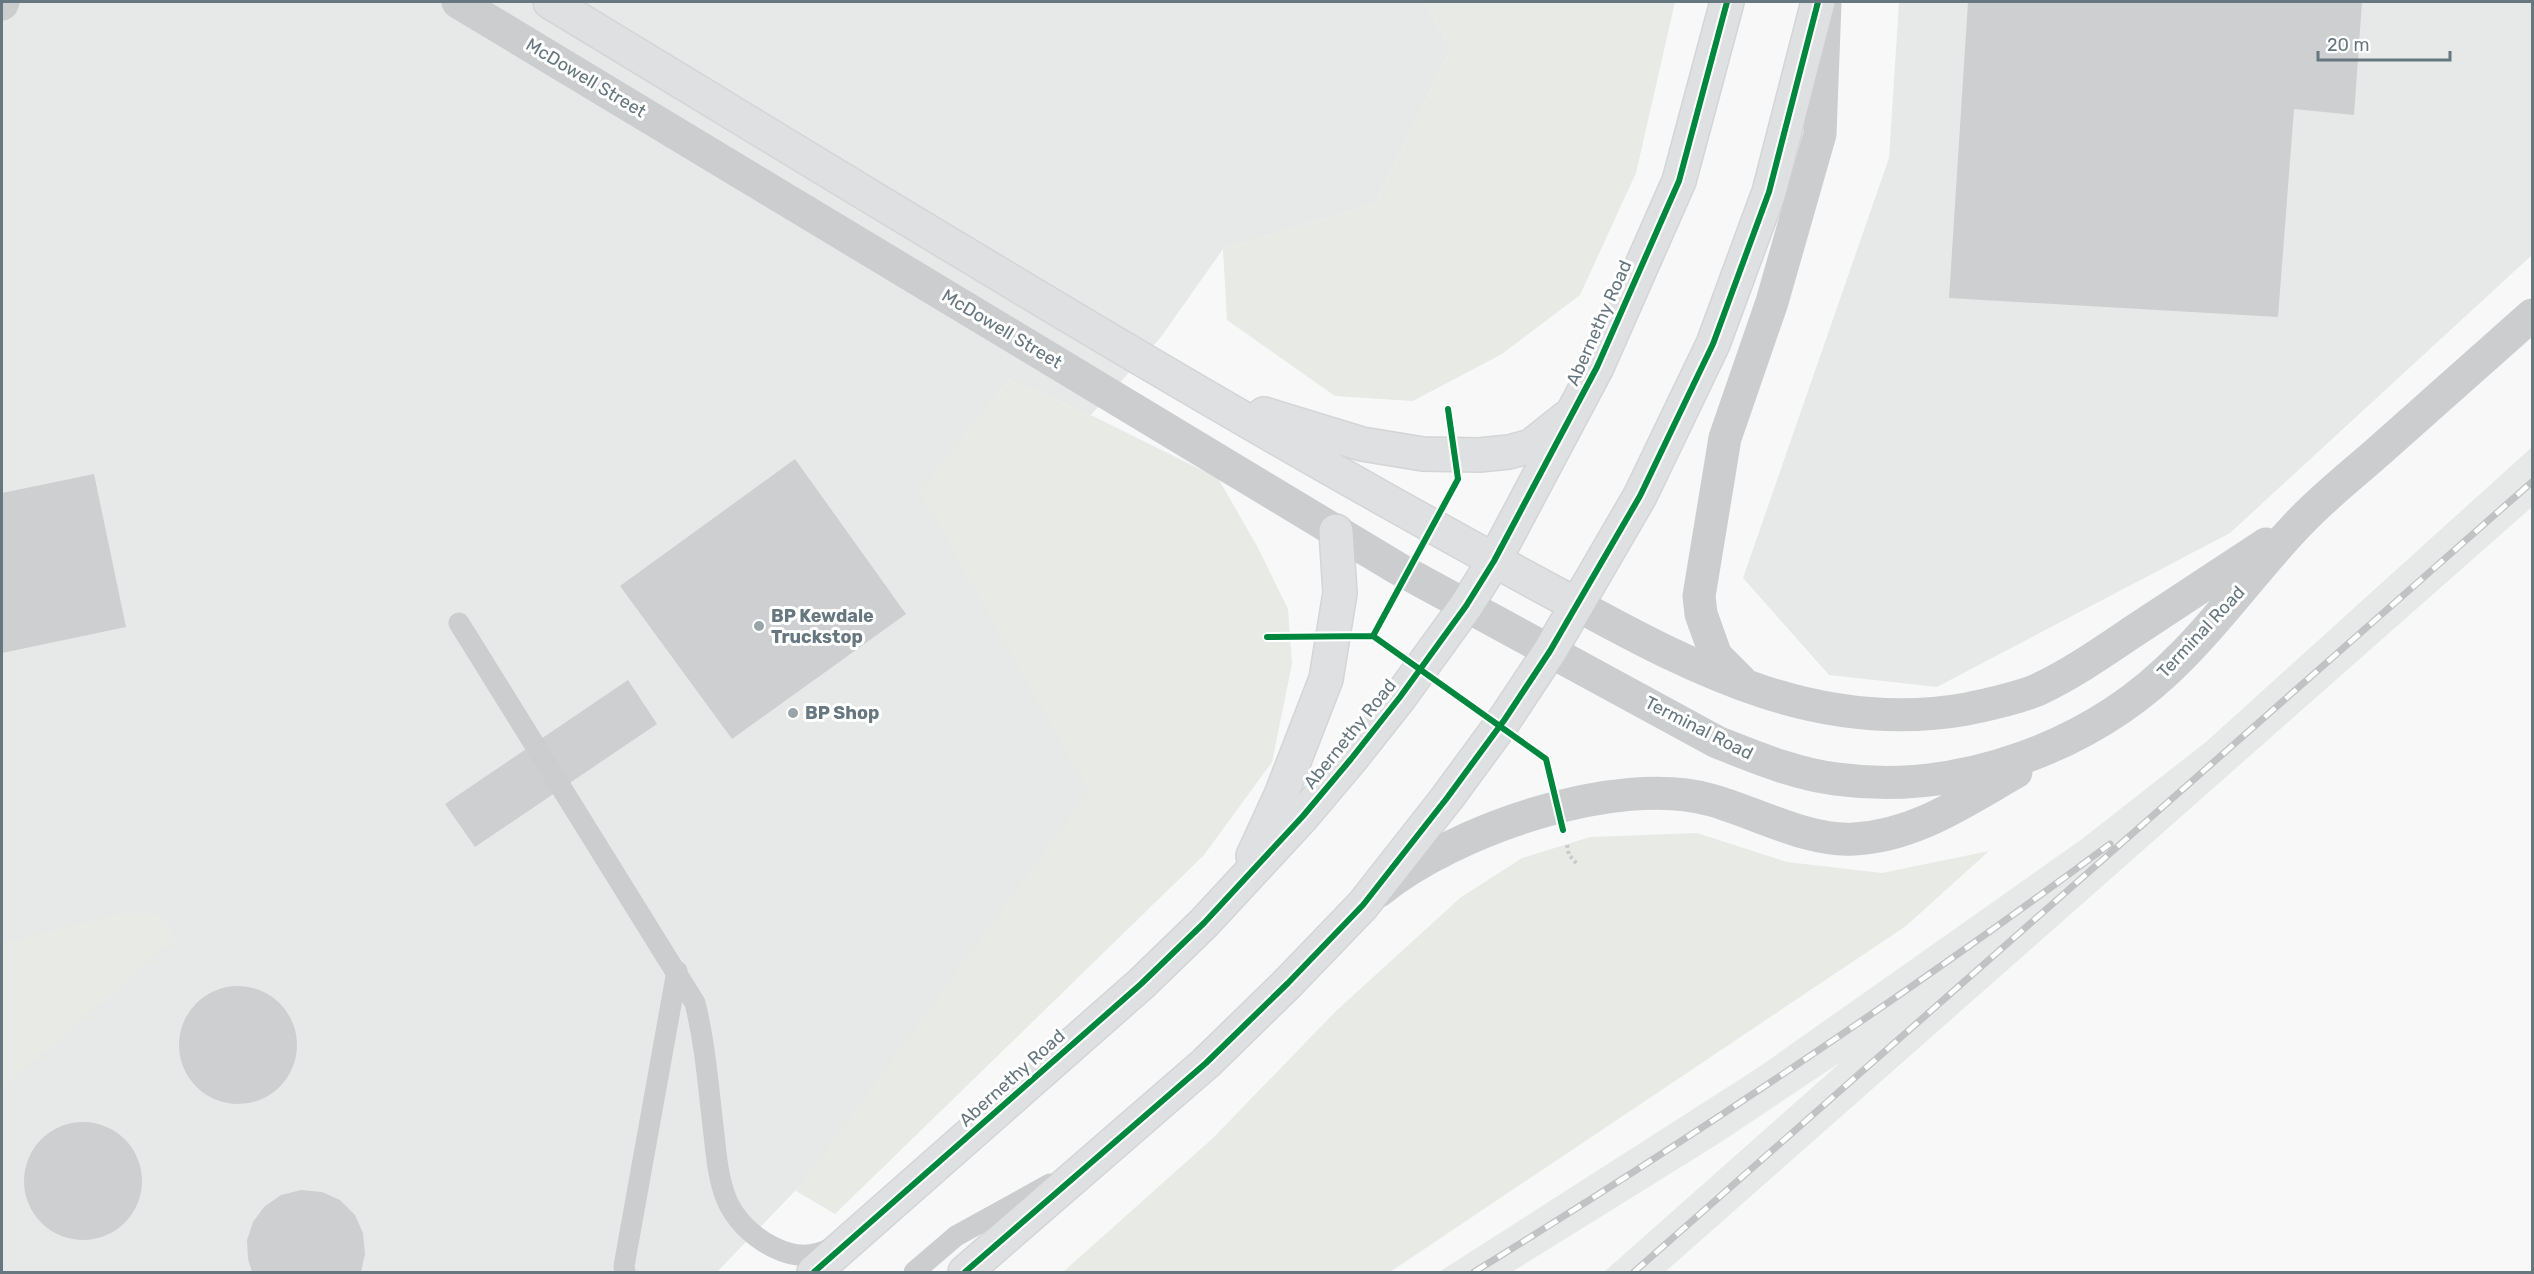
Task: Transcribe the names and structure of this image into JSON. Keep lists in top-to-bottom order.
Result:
{
  "streets": {
    "main road": ["Abernethy Road"],
    "street": ["McDowell Street", "Terminal Road"]
  },
  "crossings": [
    ["McDowell Street", "Abernethy Road"],
    ["McDowell Street", "Terminal Road"]
  ],
  "places": ["BP Kewdale Truckstop", "BP Shop"],
  "scale_bar": "20 m"
}
